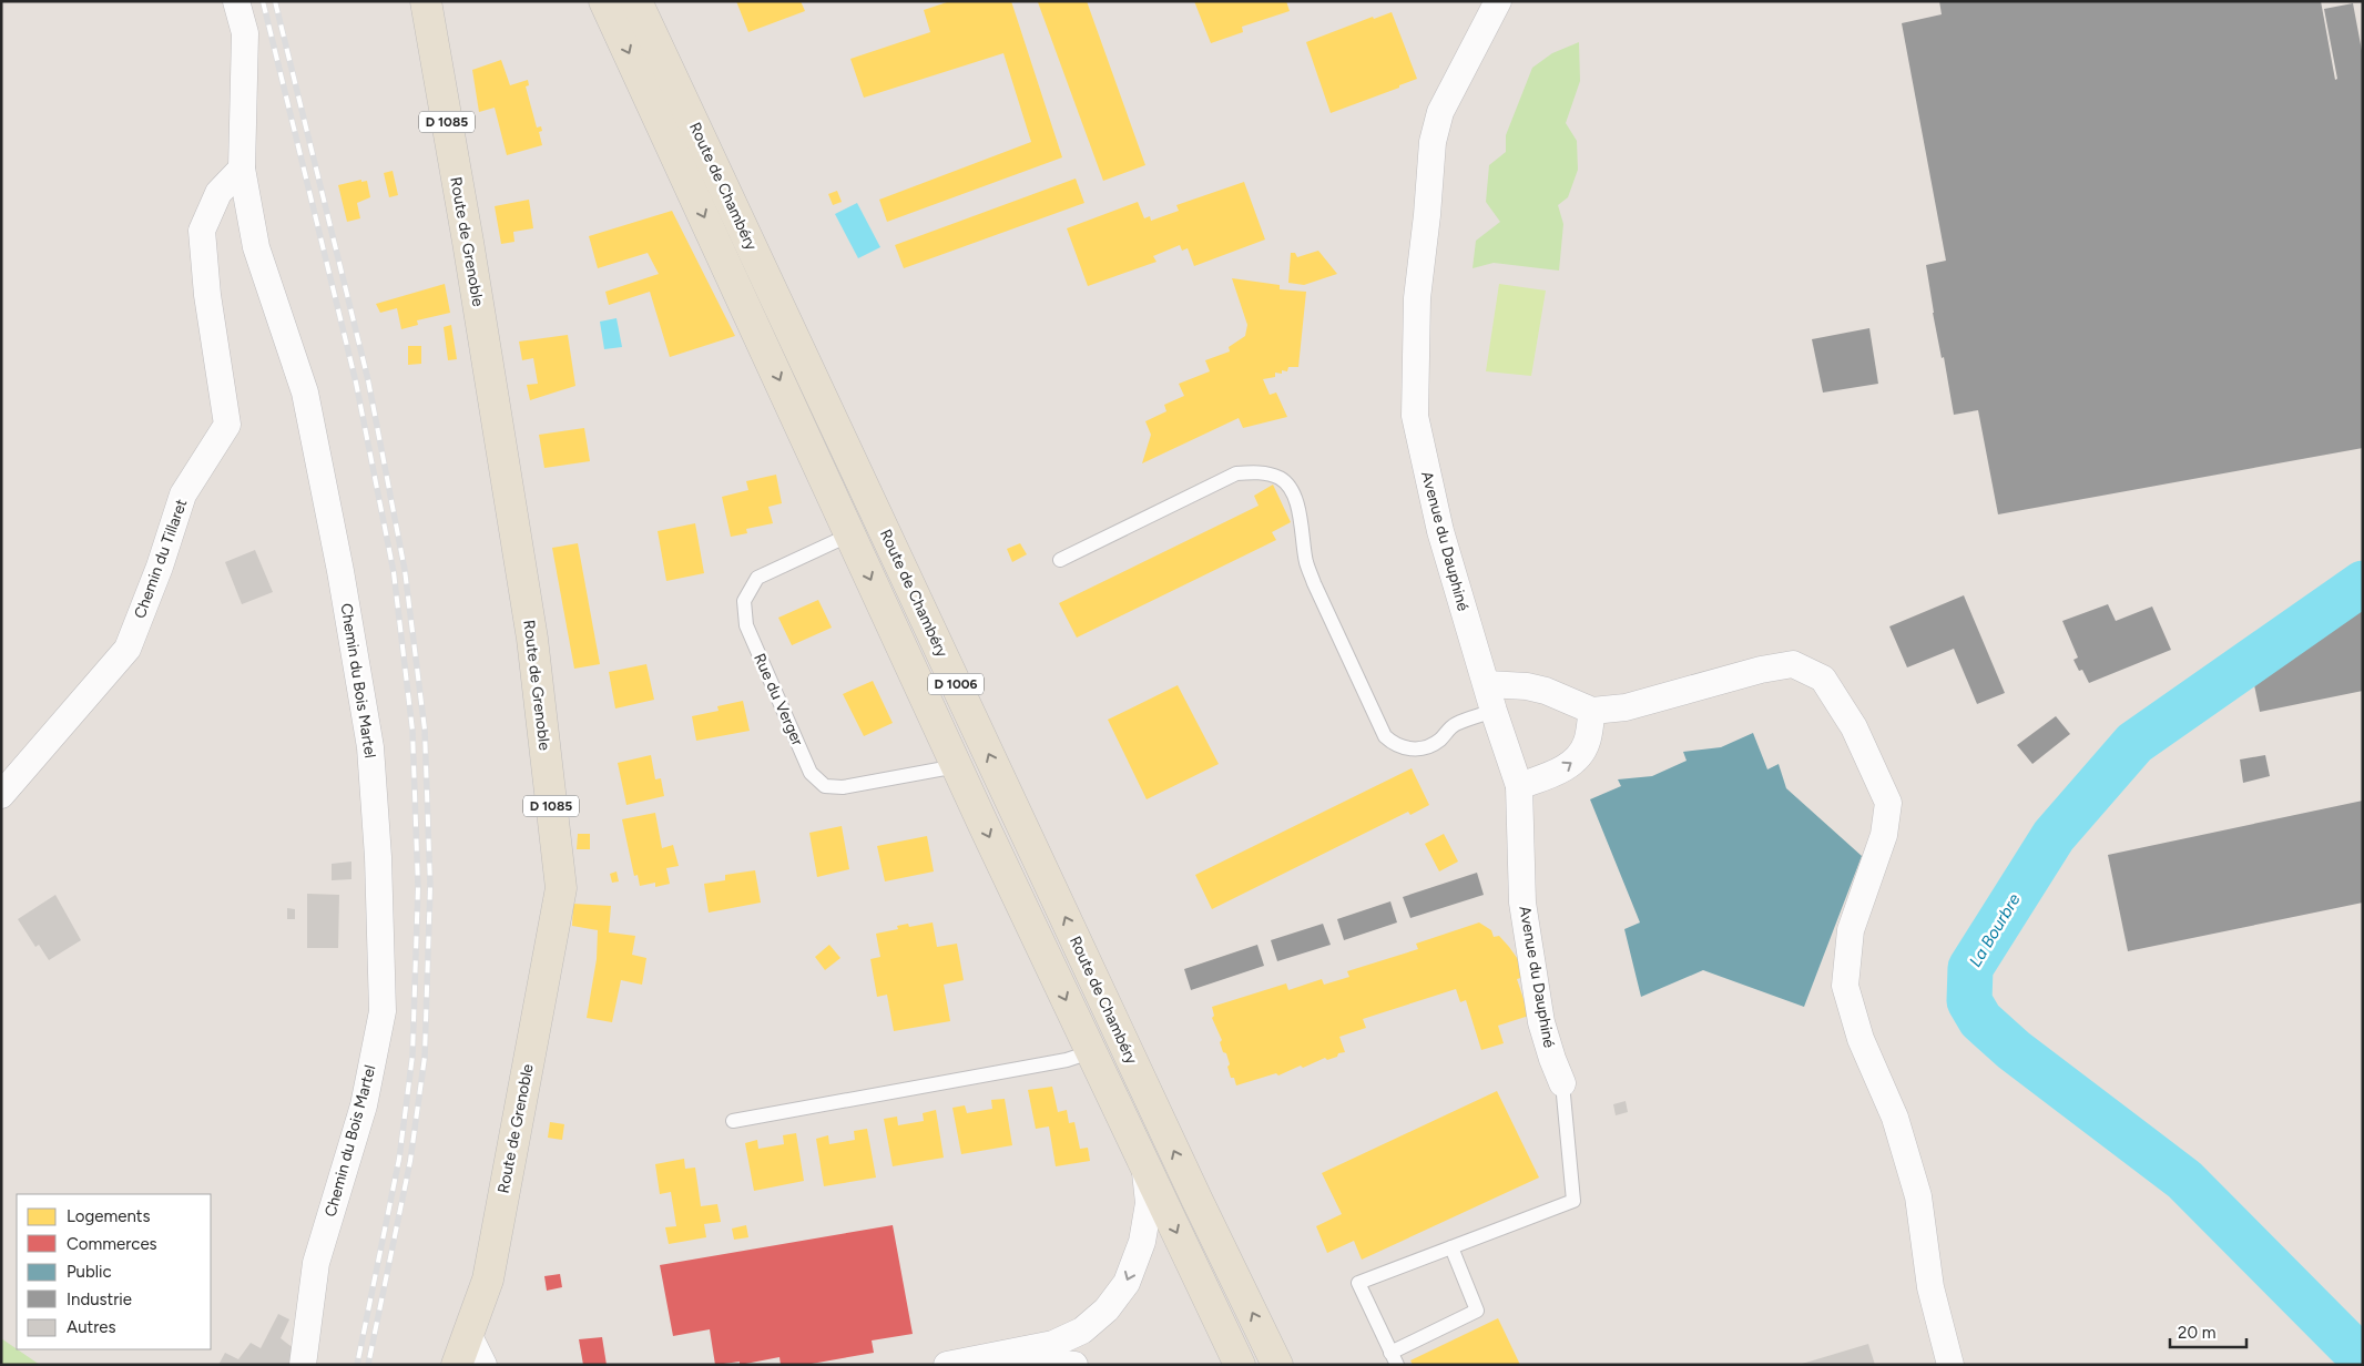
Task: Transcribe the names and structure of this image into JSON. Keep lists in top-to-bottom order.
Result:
{
  "streets": {
    "main road": [
      "D 1085",
      "Route de Chambéry",
      "Route de Grenoble",
      "D 1006"
    ],
    "street": ["Avenue du Dauphiné", "Chemin du Tillaret", "Chemin du Bois Martel"],
    "lane": ["Rue du Verger"]
  },
  "crossings": [
    ["Route de Chambéry", "Rue du Verger"],
    ["Chemin du Tillaret", "Chemin du Bois Martel"]
  ],
  "water": ["La Bourbre"],
  "legend": [
    "Logements",
    "Commerces",
    "Public",
    "Industrie",
    "Autres"
  ],
  "scale_bar": "20 m"
}
